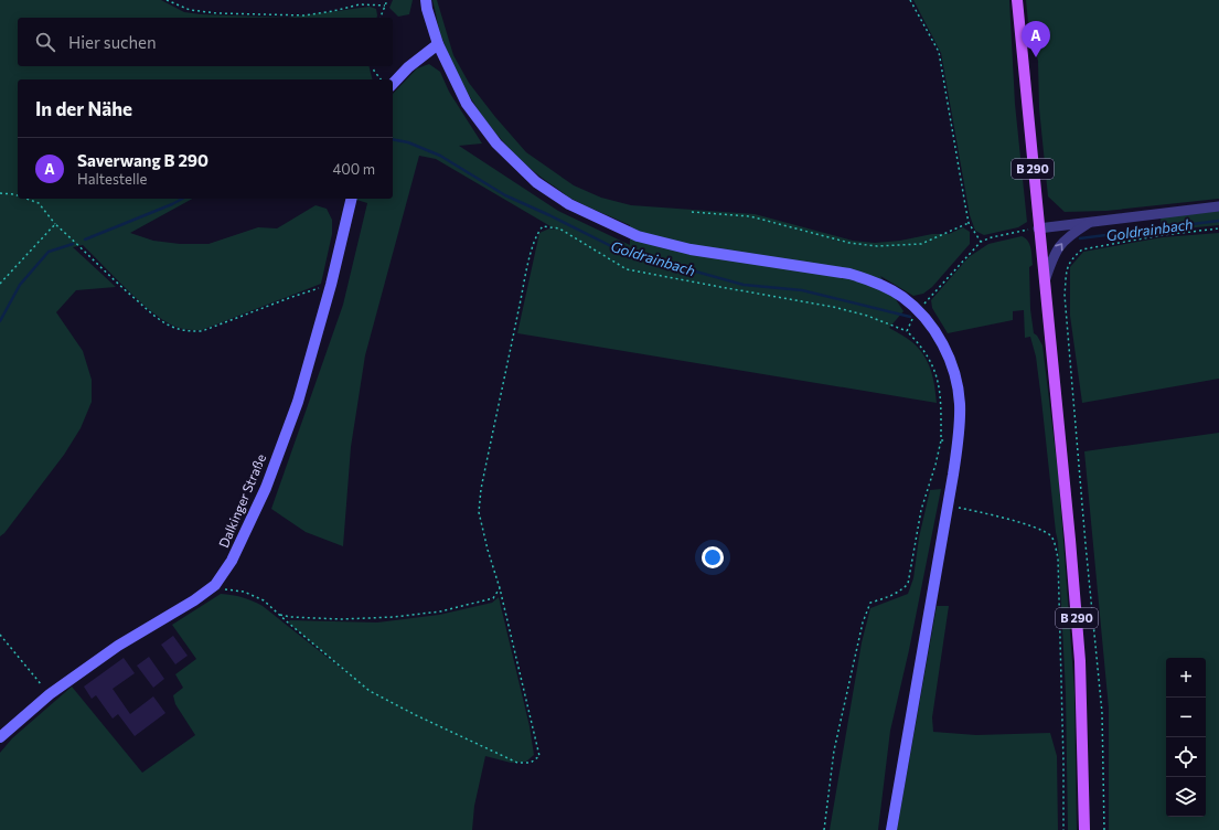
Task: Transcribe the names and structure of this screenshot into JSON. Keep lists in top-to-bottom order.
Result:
{
  "streets": {
    "main road": ["B 290"],
    "street": ["Dalkinger Straße"]
  },
  "water": ["Goldrainbach"],
  "page": {
    "search": "Hier suchen",
    "pins": "A",
    "heading": "In der Nähe",
    "list": [
      {
        "mark": "A",
        "name": "Saverwang B 290",
        "note": "Haltestelle",
        "value": "400 m"
      }
    ],
    "map_buttons": ["+", "−"]
  }
}
